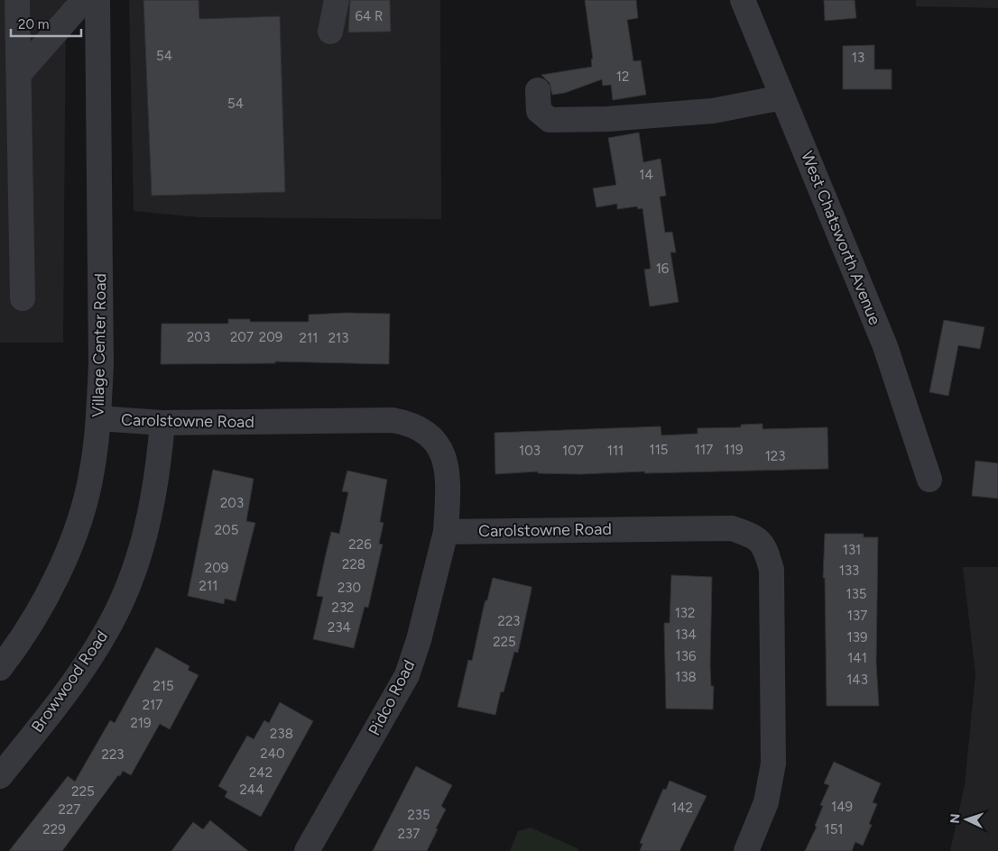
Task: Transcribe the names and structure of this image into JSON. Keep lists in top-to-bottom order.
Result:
{
  "streets": {
    "street": [
      "West Chatsworth Avenue",
      "Village Center Road",
      "Carolstowne Road",
      "Browwood Road",
      "Pidco Road"
    ]
  },
  "crossings": [
    ["Village Center Road", "Carolstowne Road"],
    ["Carolstowne Road", "Browwood Road"],
    ["Carolstowne Road", "Pidco Road"]
  ],
  "house_numbers": [
    "64 R",
    "54",
    "13",
    "12",
    "54",
    "14",
    "16",
    "203",
    "207",
    "209",
    "211",
    "213",
    "115",
    "117",
    "119",
    "103",
    "107",
    "111",
    "123",
    "203",
    "205",
    "226",
    "131",
    "228",
    "209",
    "133",
    "211",
    "230",
    "135",
    "232",
    "132",
    "137",
    "223",
    "234",
    "134",
    "139",
    "225",
    "136",
    "141",
    "138",
    "143",
    "215",
    "217",
    "219",
    "238",
    "240",
    "223",
    "242",
    "244",
    "225",
    "149",
    "142",
    "227",
    "235",
    "229",
    "151",
    "237"
  ],
  "scale_bar": "20 m",
  "north": "left"
}
